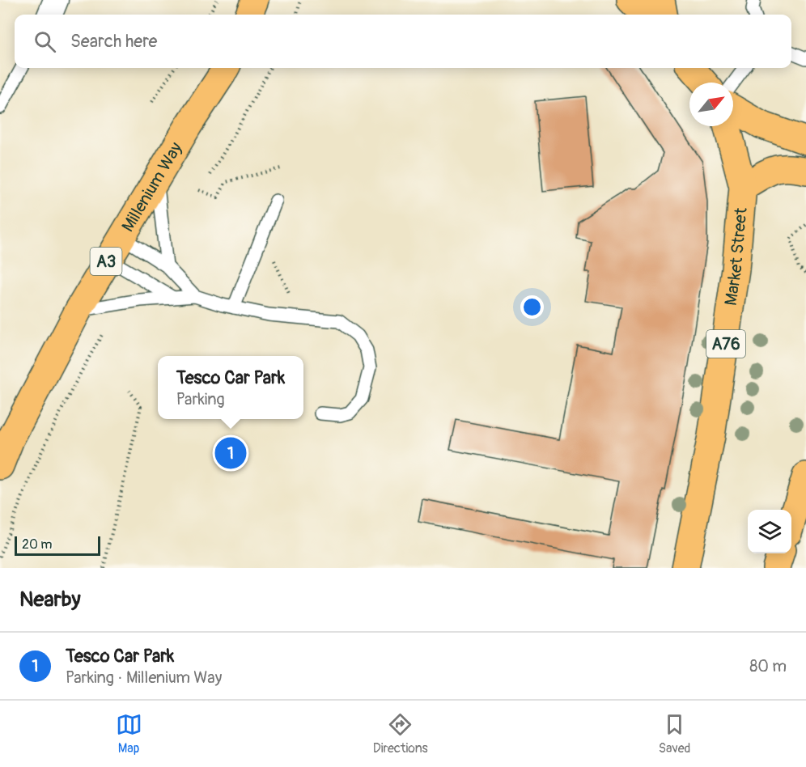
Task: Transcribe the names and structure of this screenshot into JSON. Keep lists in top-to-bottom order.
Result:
{
  "streets": {
    "main road": [
      "Millenium Way",
      "Market Street",
      "A3",
      "A76"
    ]
  },
  "scale_bar": "20 m",
  "north": "top right",
  "page": {
    "search": "Search here",
    "popup": ["Tesco Car Park", "Parking"],
    "pins": "1",
    "scale": "20 m",
    "heading": "Nearby",
    "list": [
      {
        "mark": "1",
        "name": "Tesco Car Park",
        "note": "Parking · Millenium Way",
        "value": "80 m"
      }
    ],
    "nav": ["Map", "Directions", "Saved"]
  }
}
